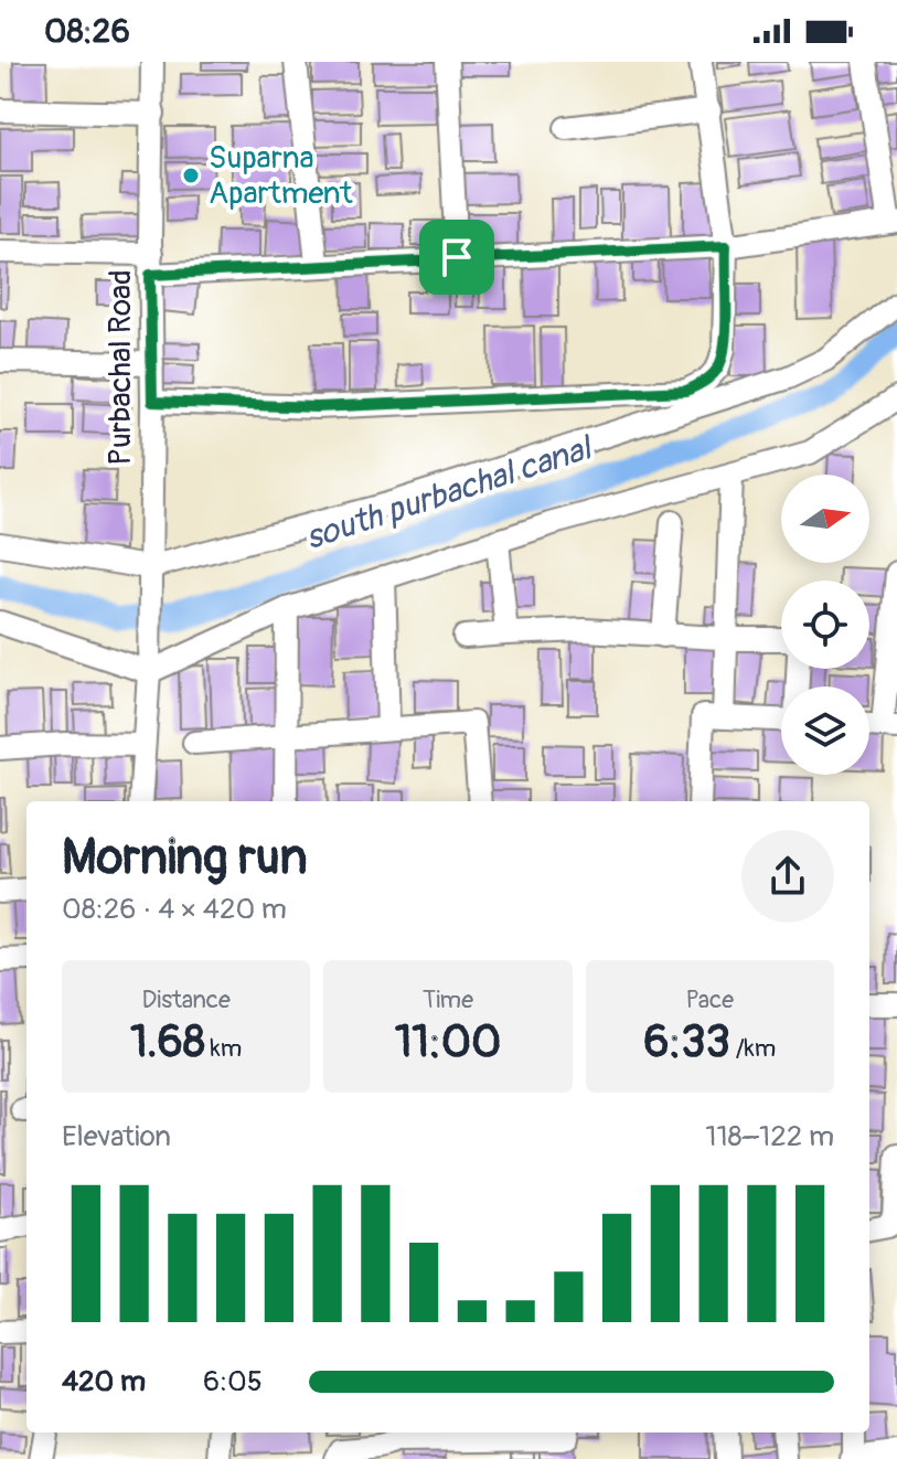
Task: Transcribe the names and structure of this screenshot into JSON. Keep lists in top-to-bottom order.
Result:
{
  "streets": {
    "street": ["Purbachal Road"]
  },
  "water": ["south purbachal canal"],
  "places": ["Suparna Apartment"],
  "north": "right",
  "page": {
    "status": "08:26",
    "heading": ["Morning run", "08:26 · 4 × 420 m"],
    "stats": [
      ["Distance", "1.68 km"],
      ["Time", "11:00"],
      ["Pace", "6:33 /km"]
    ],
    "chart": ["Elevation", "118–122 m"],
    "list": [
      {
        "name": "420 m",
        "note": "6:05"
      }
    ]
  }
}
